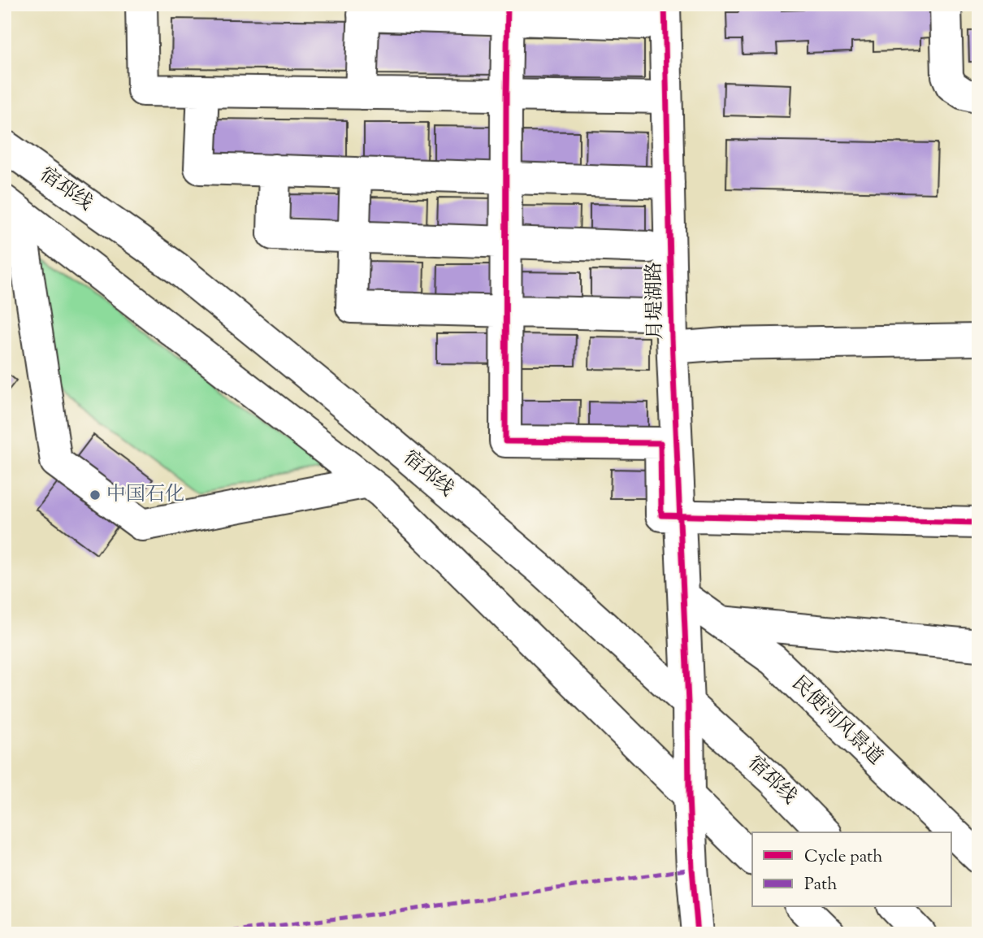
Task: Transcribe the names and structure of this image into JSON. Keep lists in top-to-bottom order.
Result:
{
  "streets": {
    "street": ["宿邳线", "月堤湖路", "民便河风景道"]
  },
  "crossings": [
    ["宿邳线", "月堤湖路"],
    ["月堤湖路", "民便河风景道"]
  ],
  "places": ["中国石化"],
  "legend": ["Cycle path", "Path"]
}
